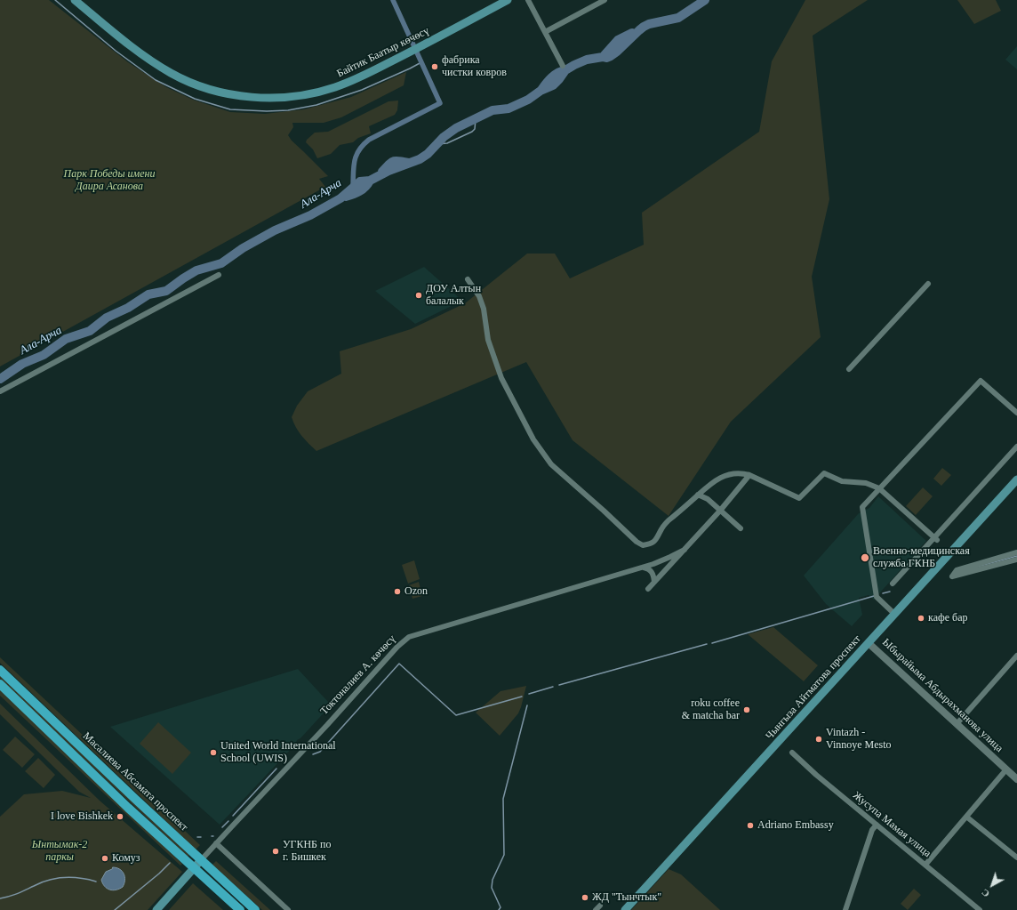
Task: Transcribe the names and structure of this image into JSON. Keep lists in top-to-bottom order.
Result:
{
  "streets": {
    "main road": [
      "Байтик Баатыр көчөсү",
      "Токтоналиев А. көчөсү",
      "Чынгыза Айтматова проспект",
      "Масалиева Абсамата проспект"
    ],
    "street": ["Ыбырайыма Абдырахманова улица", "Жусупа Мамая улица"]
  },
  "crossings": [
    ["Токтоналиев А. көчөсү", "Масалиева Абсамата проспект"],
    ["Чынгыза Айтматова проспект", "Ыбырайыма Абдырахманова улица"]
  ],
  "water": ["Ала-Арча"],
  "parks": ["Парк Победы имени Даира Асанова", "Ынтымак-2 паркы"],
  "places": [
    "фабрика чистки ковров",
    "ДОУ Алтын балалык",
    "Военно-медицинская служба ГКНБ",
    "Ozon",
    "кафе бар",
    "roku coffee & matcha bar",
    "Vintazh - Vinnoye Mesto",
    "United World International School (UWIS)",
    "I love Bishkek",
    "Adriano Embassy",
    "УГКНБ по г. Бишкек",
    "Комуз",
    "ЖД \"Тынчтык\""
  ],
  "north": "bottom left"
}
